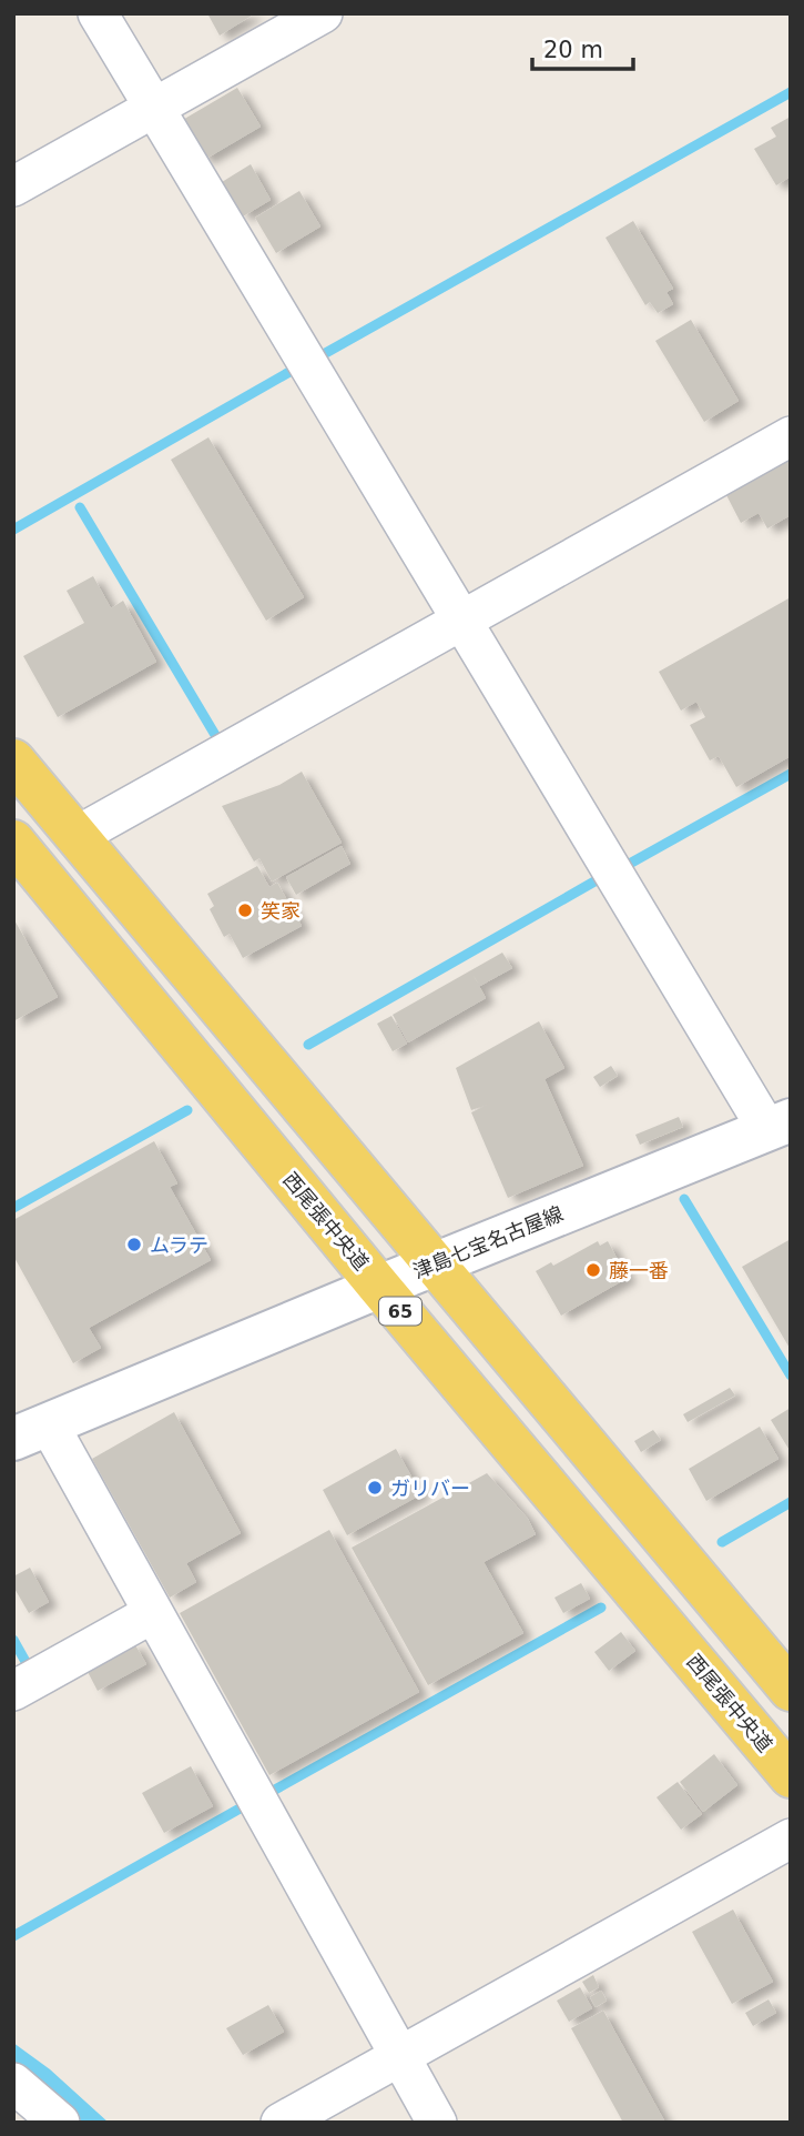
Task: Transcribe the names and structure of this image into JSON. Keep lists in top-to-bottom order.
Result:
{
  "streets": {
    "main road": ["西尾張中央道", "津島七宝名古屋線", "65"]
  },
  "crossings": [
    ["西尾張中央道", "津島七宝名古屋線"]
  ],
  "places": [
    "笑家",
    "ムラテ",
    "藤一番",
    "ガリバー"
  ],
  "scale_bar": "20 m"
}
